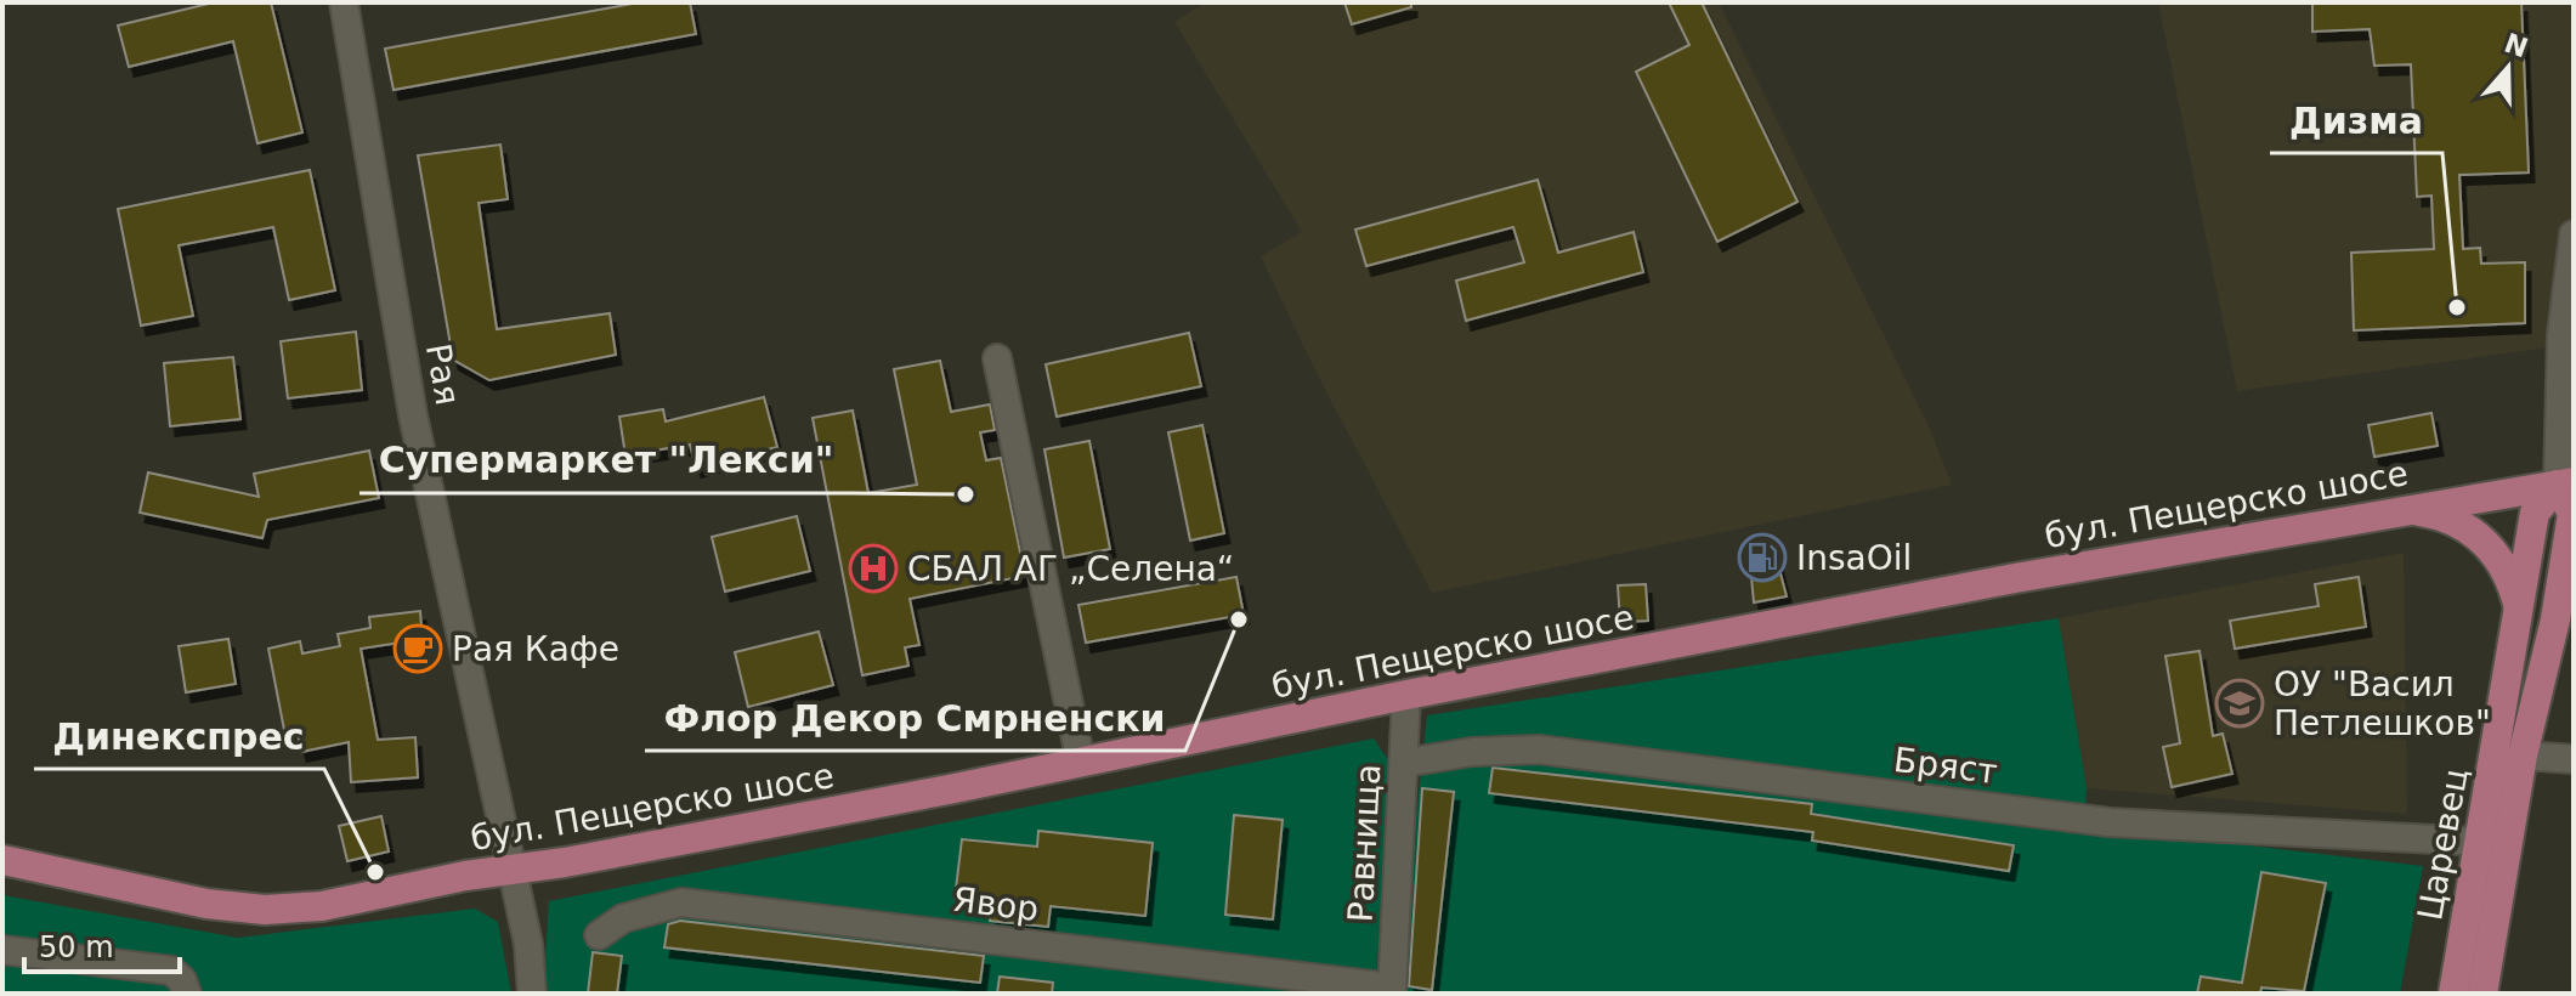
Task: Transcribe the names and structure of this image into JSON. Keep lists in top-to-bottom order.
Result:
{
  "streets": {
    "main road": ["бул. Пещерско шосе", "Царевец"],
    "street": [
      "Рая",
      "Бряст",
      "Равнища",
      "Явор"
    ]
  },
  "crossings": [
    ["Рая", "бул. Пещерско шосе"],
    ["бул. Пещерско шосе", "Равнища"],
    ["бул. Пещерско шосе", "Царевец"],
    ["Бряст", "Равнища"],
    ["Бряст", "Царевец"],
    ["Равнища", "Явор"]
  ],
  "places": {
    "other": [
      "Дизма",
      "Супермаркет \"Лекси\"",
      "Флор Декор Смрненски",
      "Динекспрес"
    ],
    "fuel station": ["InsaOil"],
    "hospital": ["СБАЛ АГ „Селена“"],
    "cafe": ["Рая Кафе"],
    "school or university": ["ОУ \"Васил Петлешков\""]
  },
  "scale_bar": "50 m",
  "north": "top"
}
